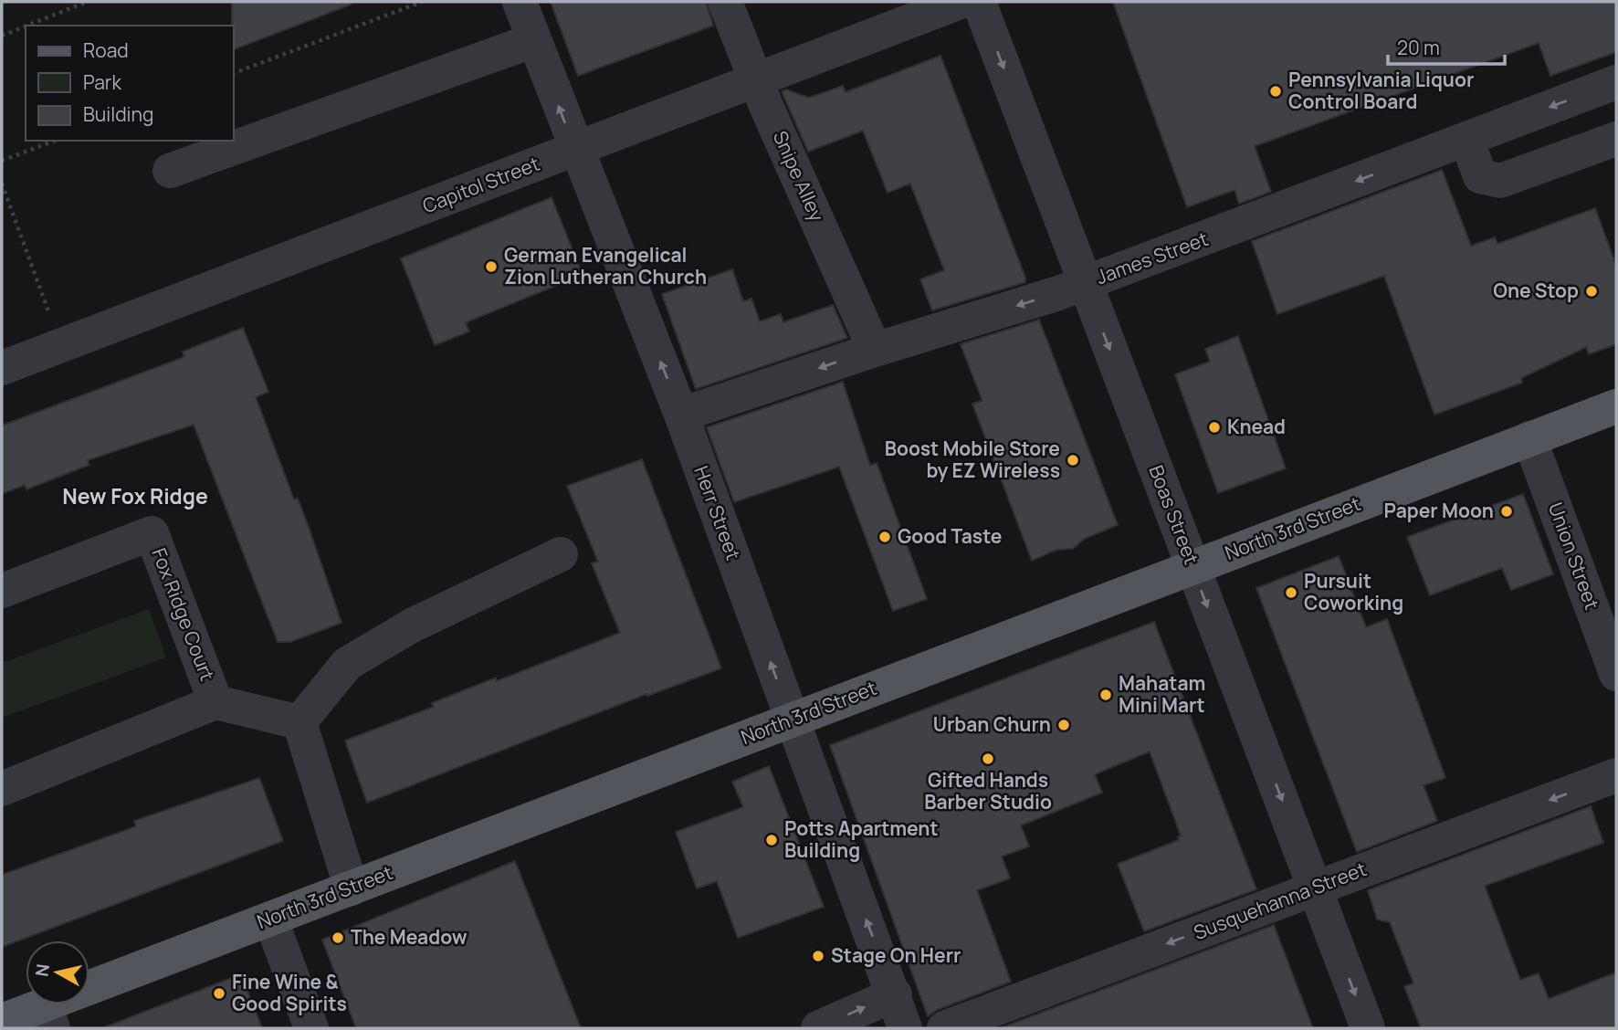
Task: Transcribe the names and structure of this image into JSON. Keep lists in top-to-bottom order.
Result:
{
  "streets": {
    "main road": ["North 3rd Street"],
    "street": [
      "Snipe Alley",
      "Capitol Street",
      "James Street",
      "Herr Street",
      "Boas Street",
      "Union Street",
      "Fox Ridge Court",
      "Susquehanna Street"
    ]
  },
  "crossings": [
    ["Snipe Alley", "Capitol Street"],
    ["Snipe Alley", "James Street"],
    ["Capitol Street", "Herr Street"],
    ["James Street", "Herr Street"],
    ["James Street", "Boas Street"],
    ["Herr Street", "North 3rd Street"],
    ["Boas Street", "North 3rd Street"],
    ["Boas Street", "Susquehanna Street"],
    ["North 3rd Street", "Union Street"]
  ],
  "one_way": [
    "James Street",
    "Herr Street",
    "Boas Street",
    "Susquehanna Street"
  ],
  "districts": ["New Fox Ridge"],
  "places": [
    "Pennsylvania Liquor Control Board",
    "German Evangelical Zion Lutheran Church",
    "One Stop",
    "Knead",
    "Boost Mobile Store by EZ Wireless",
    "Paper Moon",
    "Good Taste",
    "Pursuit Coworking",
    "Mahatam Mini Mart",
    "Urban Churn",
    "Gifted Hands Barber Studio",
    "Potts Apartment Building",
    "The Meadow",
    "Stage On Herr",
    "Fine Wine & Good Spirits"
  ],
  "legend": ["Road", "Park", "Building"],
  "scale_bar": "20 m",
  "north": "left"
}
